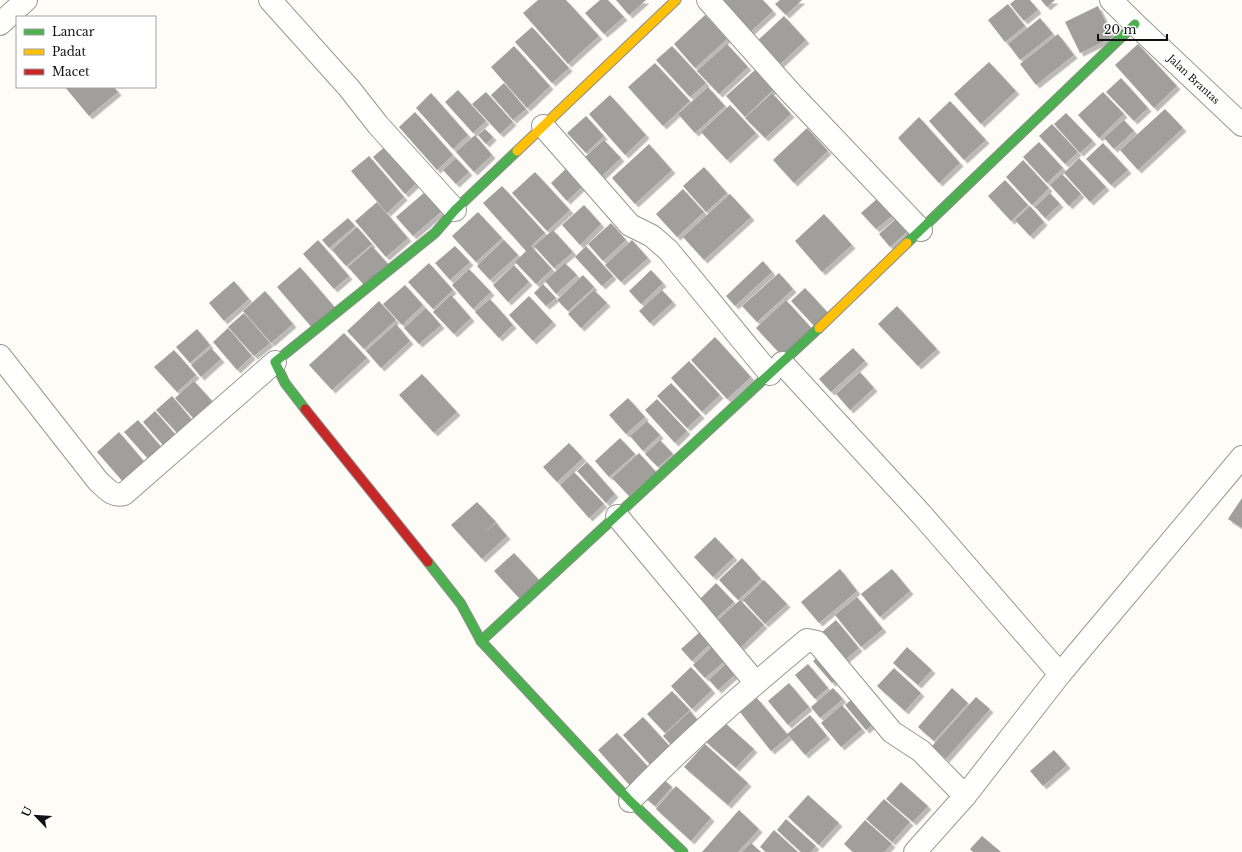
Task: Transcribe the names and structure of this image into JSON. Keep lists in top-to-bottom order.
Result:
{
  "streets": {
    "street": ["Jalan Brantas"]
  },
  "legend": ["Lancar", "Padat", "Macet"],
  "scale_bar": "20 m",
  "north": "top left"
}
